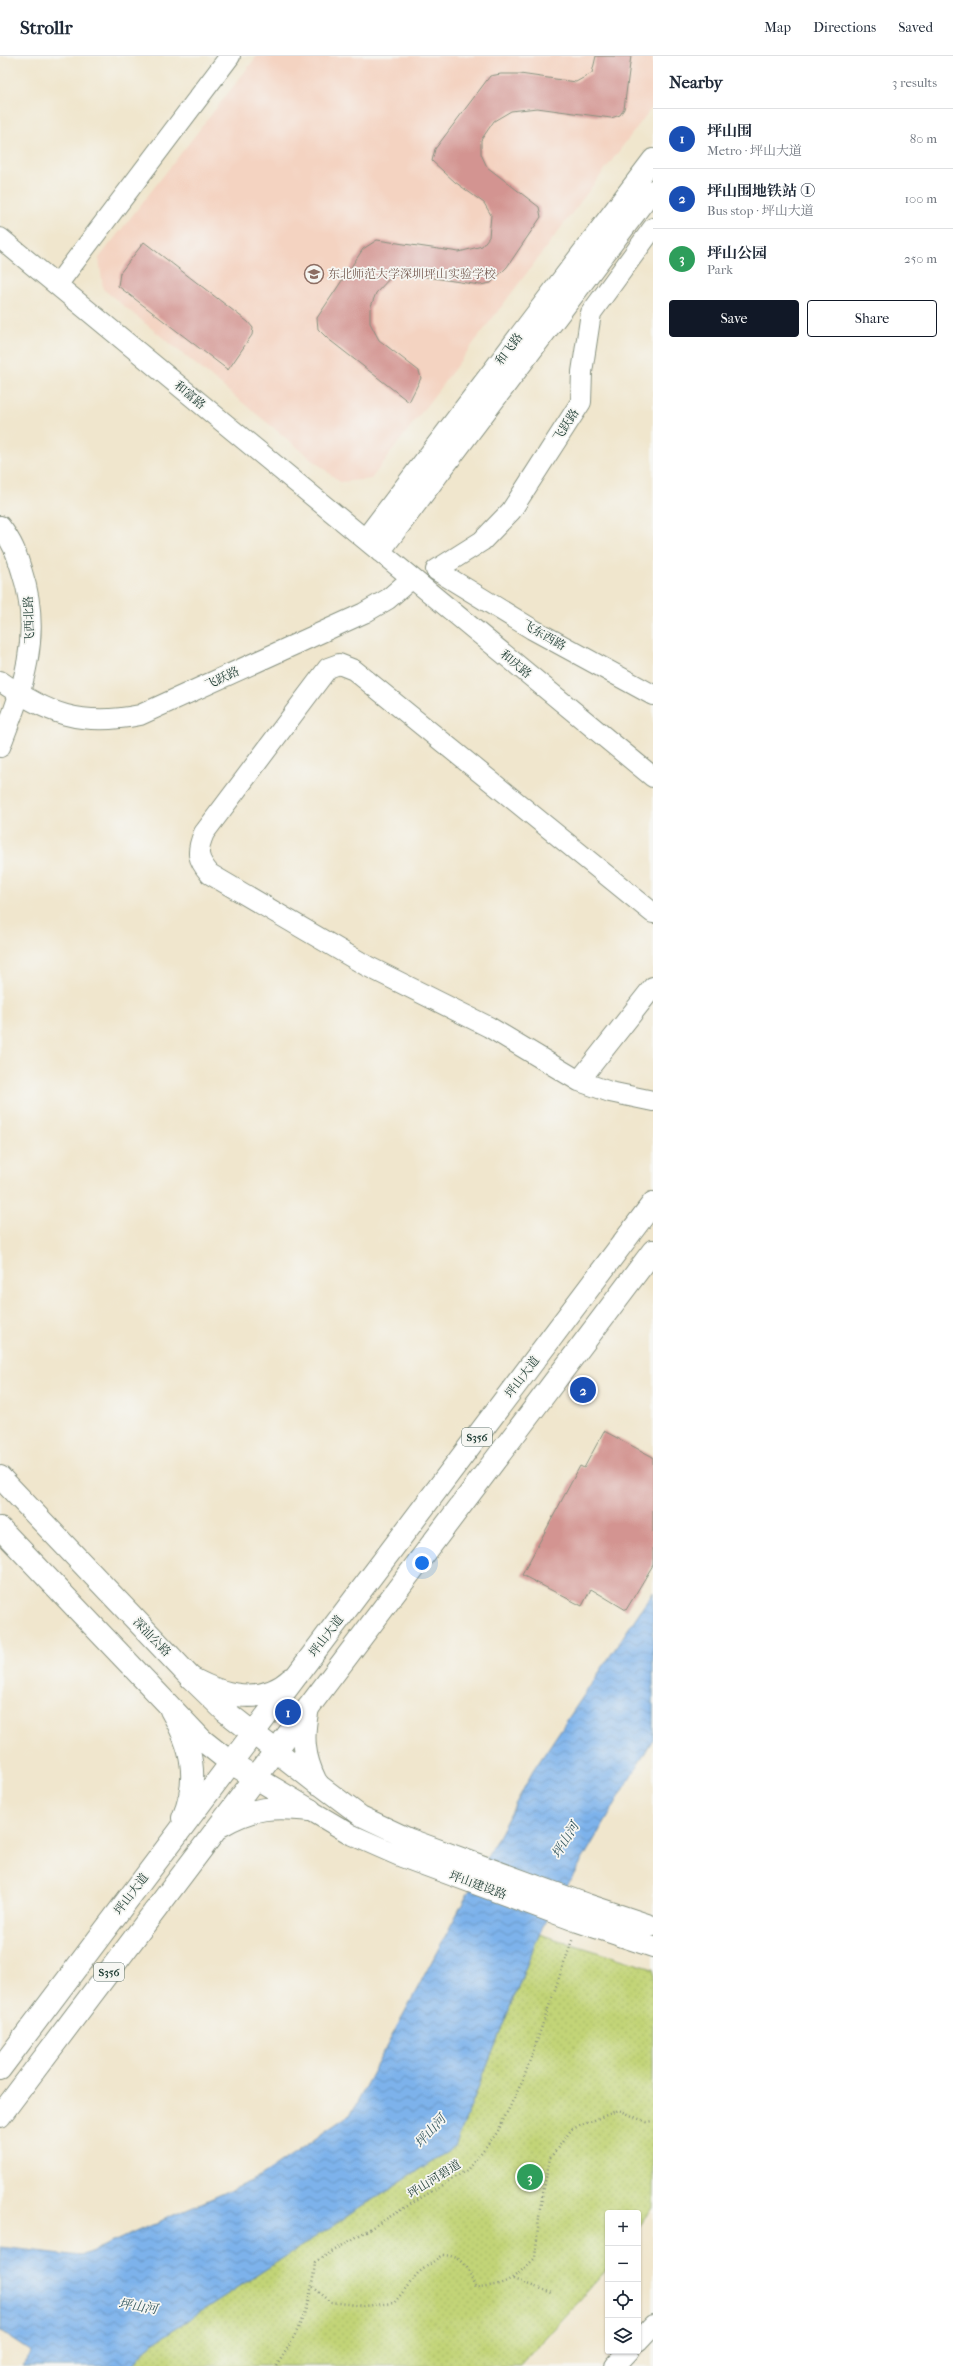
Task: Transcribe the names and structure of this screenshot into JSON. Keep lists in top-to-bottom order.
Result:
{
  "streets": {
    "main road": ["坪山大道", "S356", "深汕公路"],
    "street": [
      "和飞路",
      "和富路",
      "飞跃路",
      "飞西北路",
      "飞东西路",
      "和庆路",
      "坪山建设路"
    ],
    "path": ["坪山河碧道"]
  },
  "crossings": [
    ["和飞路", "和富路"],
    ["和飞路", "和庆路"],
    ["和富路", "和庆路"],
    ["飞跃路", "飞西北路"],
    ["飞跃路", "飞东西路"],
    ["飞跃路", "和庆路"],
    ["坪山大道", "深汕公路"],
    ["S356", "深汕公路"],
    ["深汕公路", "坪山建设路"],
    ["坪山建设路", "坪山河碧道"]
  ],
  "water": ["坪山河"],
  "places": {
    "school or university": ["东北师范大学深圳坪山实验学校"]
  },
  "page": {
    "header": "Strollr",
    "nav": ["Map", "Directions", "Saved"],
    "heading": ["Nearby", "3 results"],
    "list": [
      {
        "mark": "1",
        "name": "坪山围",
        "note": "Metro · 坪山大道",
        "value": "80 m"
      },
      {
        "mark": "2",
        "name": "坪山围地铁站 ①",
        "note": "Bus stop · 坪山大道",
        "value": "100 m"
      },
      {
        "mark": "3",
        "name": "坪山公园",
        "note": "Park",
        "value": "250 m"
      }
    ],
    "buttons": ["Save", "Share"],
    "pins": ["2", "1", "3"],
    "map_buttons": ["+", "−"]
  }
}
